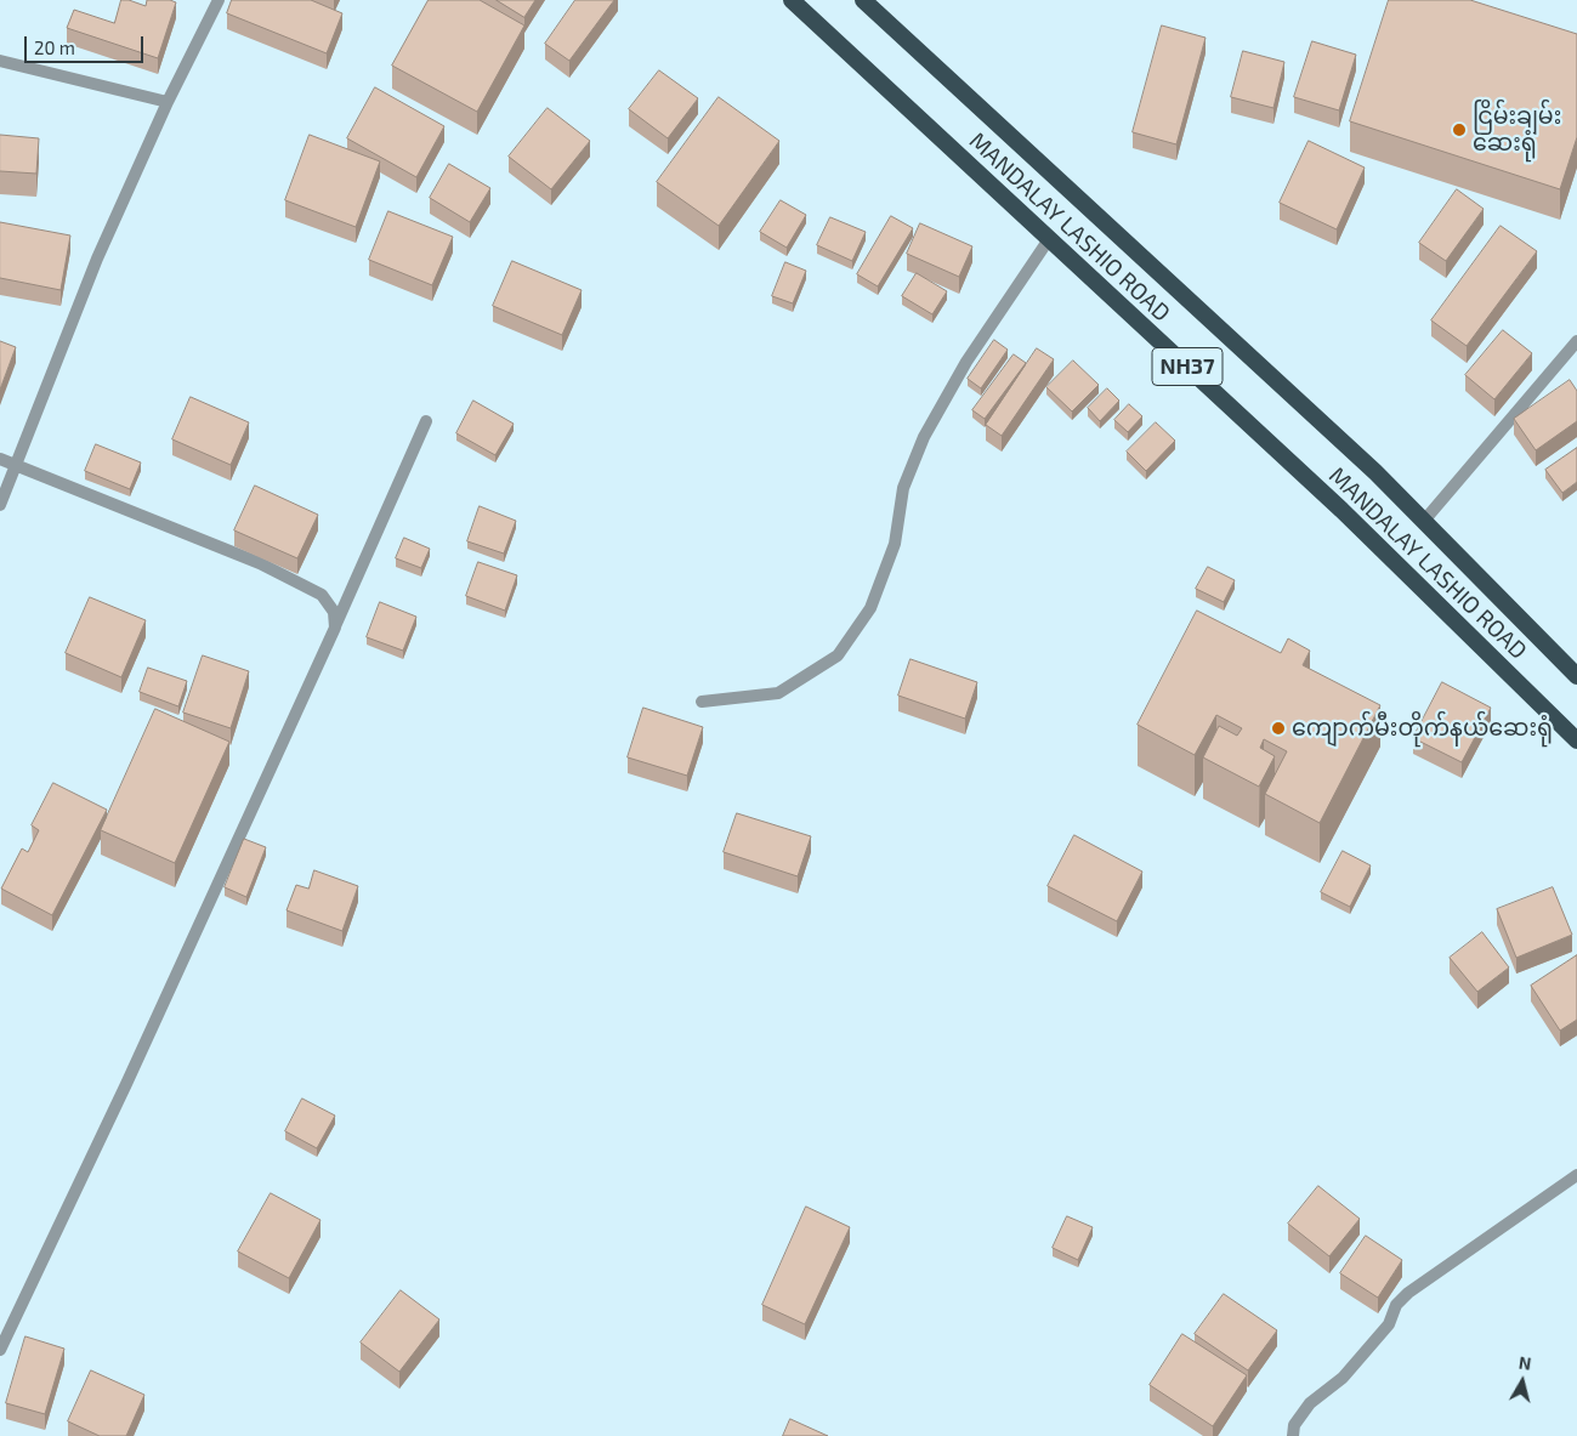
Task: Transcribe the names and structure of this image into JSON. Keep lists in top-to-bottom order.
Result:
{
  "streets": {
    "highway": ["MANDALAY LASHIO ROAD", "NH37"]
  },
  "places": ["ငြိမ်းချမ်း ဆေးရုံ", "ကျောက်မီးတိုက်နယ်ဆေးရုံ"],
  "scale_bar": "20 m",
  "north": "top"
}
